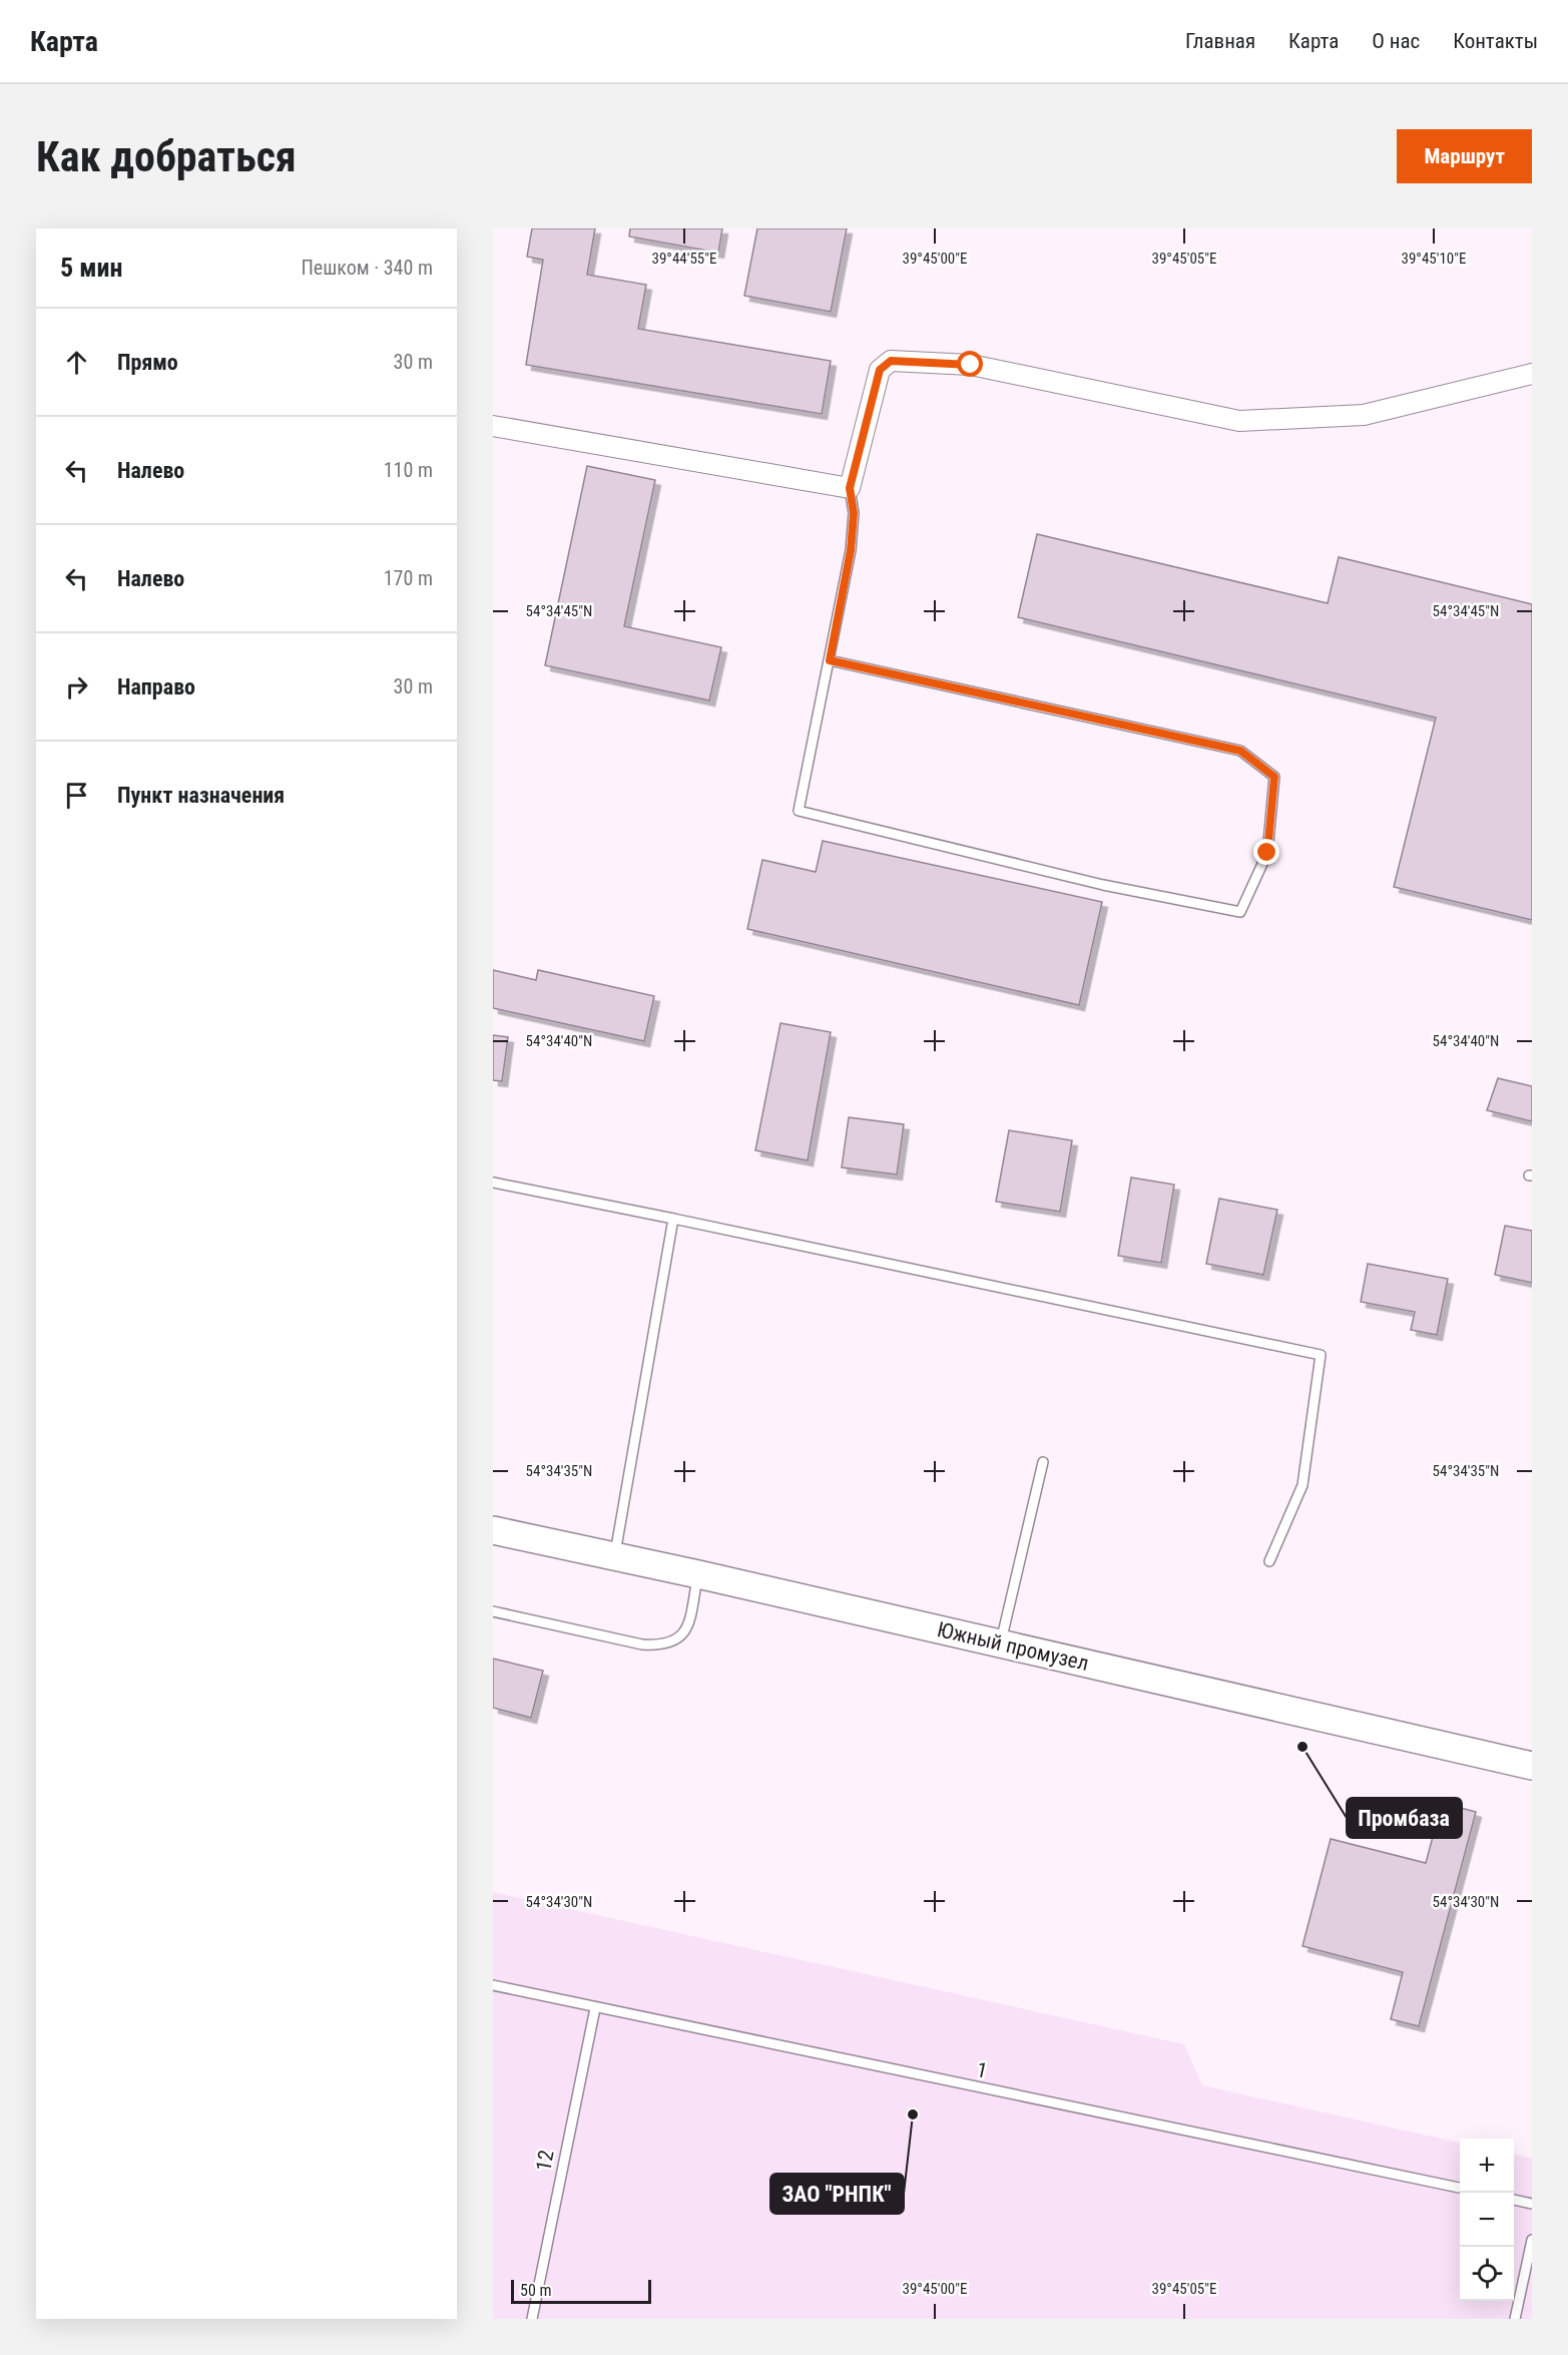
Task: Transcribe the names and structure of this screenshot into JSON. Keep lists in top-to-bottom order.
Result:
{
  "streets": {
    "street": ["Южный промузел"],
    "lane": ["1", "12"]
  },
  "crossings": [
    ["1", "12"]
  ],
  "places": ["Промбаза", "ЗАО \"РНПК\""],
  "scale_bar": "50 m",
  "page": {
    "header": "Карта",
    "nav": [
      "Главная",
      "Карта",
      "О нас",
      "Контакты"
    ],
    "buttons": "Маршрут",
    "title": "Как добраться",
    "heading": ["5 мин", "Пешком · 340 m"],
    "list": [
      ["Прямо", "30 m"],
      ["Налево", "110 m"],
      ["Налево", "170 m"],
      ["Направо", "30 m"],
      "Пункт назначения"
    ],
    "map_buttons": ["+", "−"],
    "scale": "50 m"
  },
  "coordinates": [
    "39°44'55\"E",
    "39°45'00\"E",
    "39°45'05\"E",
    "39°45'10\"E",
    "54°34'45\"N",
    "54°34'40\"N",
    "54°34'35\"N",
    "54°34'30\"N"
  ]
}
